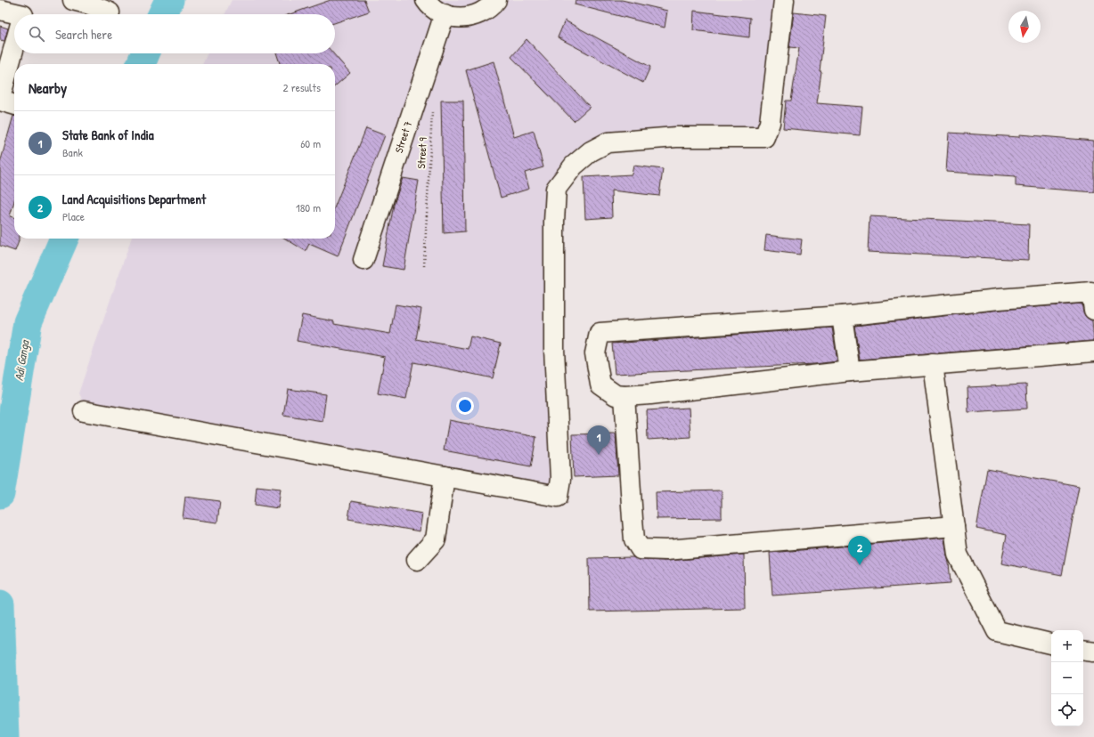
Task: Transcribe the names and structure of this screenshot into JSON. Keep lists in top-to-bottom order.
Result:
{
  "streets": {
    "street": ["Street 7"],
    "path": ["Street 9"]
  },
  "water": ["Adi Ganga"],
  "north": "bottom",
  "page": {
    "search": "Search here",
    "heading": ["Nearby", "2 results"],
    "list": [
      {
        "mark": "1",
        "name": "State Bank of India",
        "note": "Bank",
        "value": "60 m"
      },
      {
        "mark": "2",
        "name": "Land Acquisitions Department",
        "note": "Place",
        "value": "180 m"
      }
    ],
    "pins": ["1", "2"],
    "map_buttons": ["+", "−"]
  }
}
